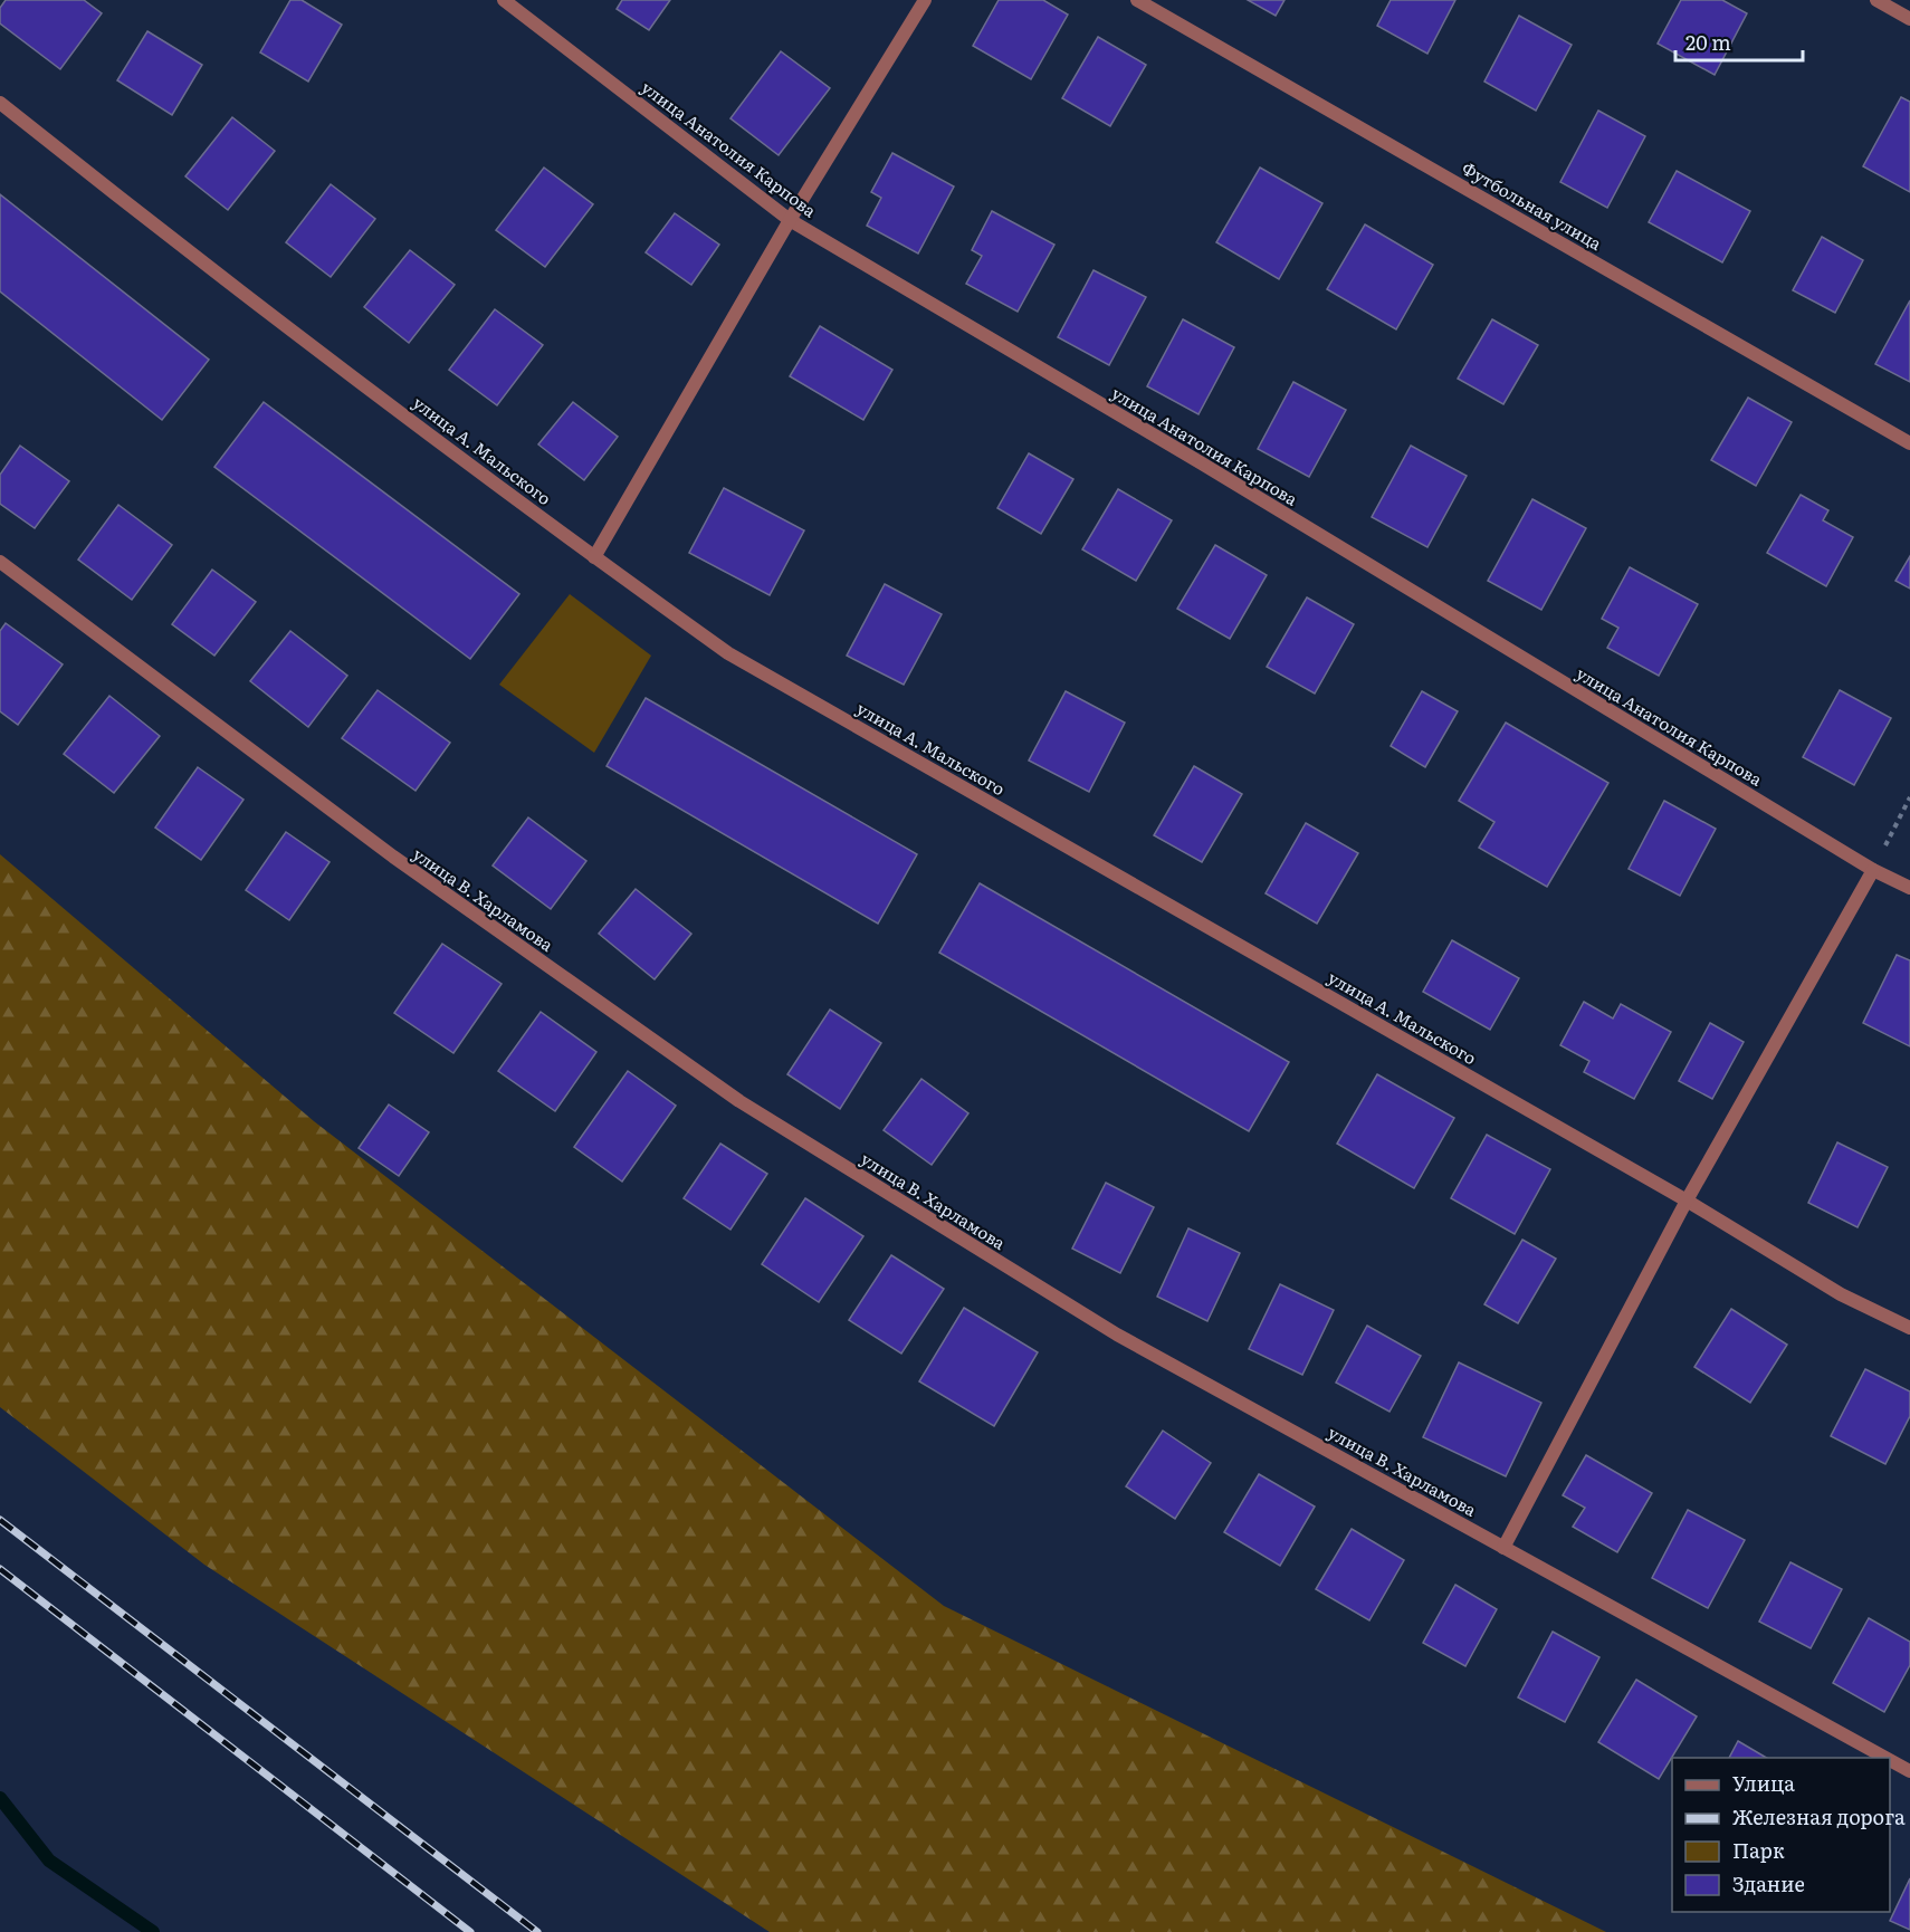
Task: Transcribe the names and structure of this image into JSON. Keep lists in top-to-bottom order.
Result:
{
  "streets": {
    "street": [
      "улица Анатолия Карпова",
      "Футбольная улица",
      "улица А. Мальского",
      "улица В. Харламова"
    ]
  },
  "legend": [
    "Улица",
    "Железная дорога",
    "Парк",
    "Здание"
  ],
  "scale_bar": "20 m"
}
